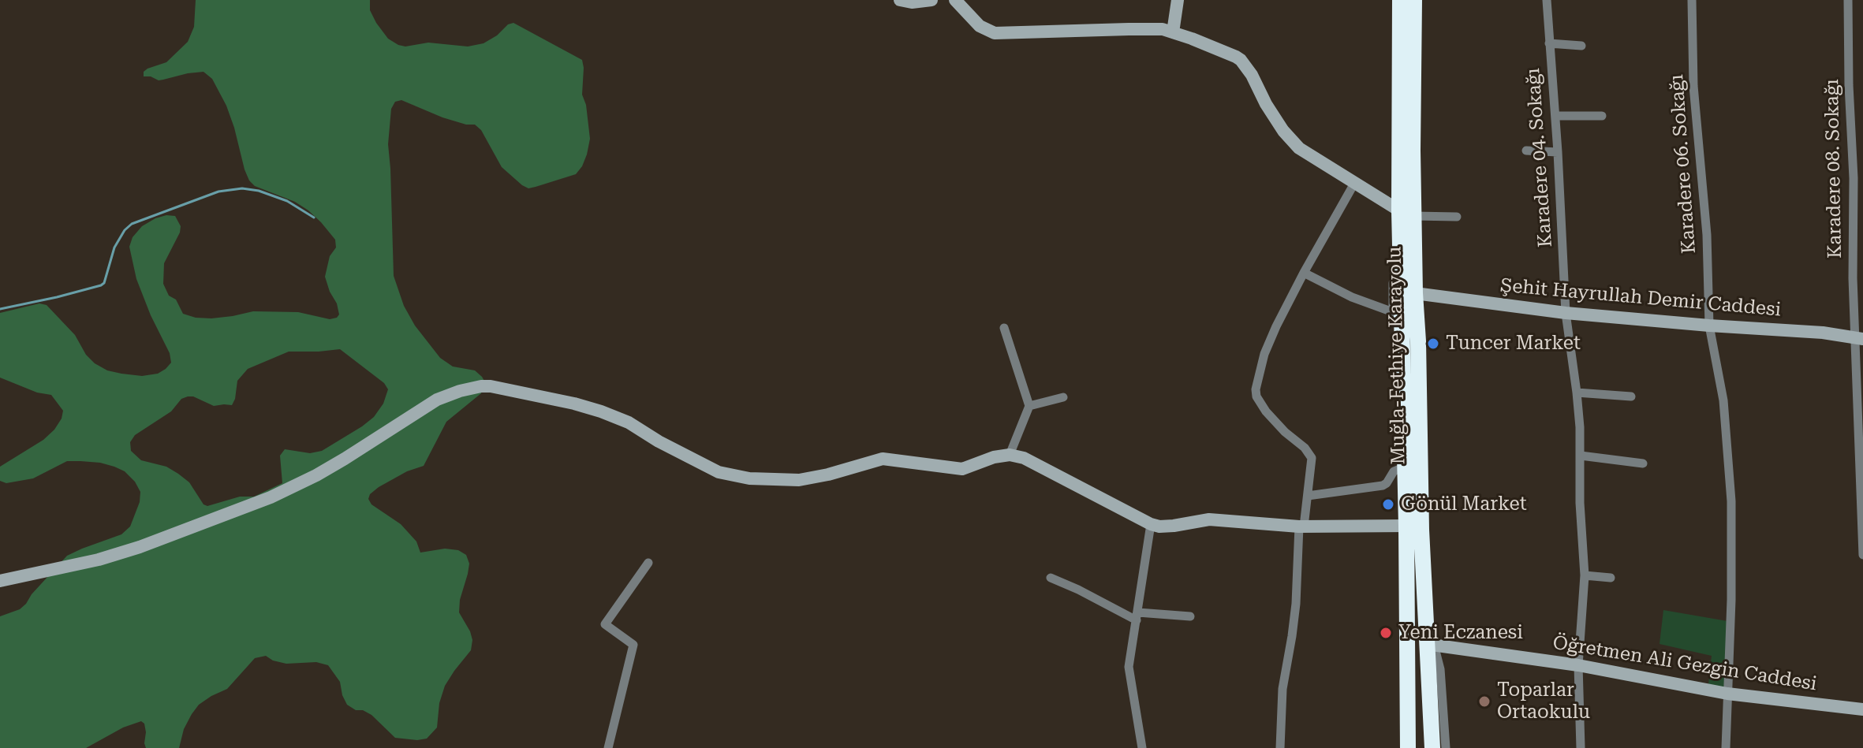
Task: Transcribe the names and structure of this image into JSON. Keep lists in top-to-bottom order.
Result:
{
  "streets": {
    "highway": ["Muğla-Fethiye Karayolu"],
    "street": [
      "Karadere 04. Sokağı",
      "Karadere 06. Sokağı",
      "Karadere 08. Sokağı",
      "Şehit Hayrullah Demir Caddesi",
      "Öğretmen Ali Gezgin Caddesi"
    ]
  },
  "crossings": [
    ["Karadere 04. Sokağı", "Şehit Hayrullah Demir Caddesi"],
    ["Karadere 04. Sokağı", "Öğretmen Ali Gezgin Caddesi"],
    ["Karadere 06. Sokağı", "Şehit Hayrullah Demir Caddesi"],
    ["Karadere 06. Sokağı", "Öğretmen Ali Gezgin Caddesi"],
    ["Karadere 08. Sokağı", "Şehit Hayrullah Demir Caddesi"],
    ["Şehit Hayrullah Demir Caddesi", "Muğla-Fethiye Karayolu"],
    ["Muğla-Fethiye Karayolu", "Öğretmen Ali Gezgin Caddesi"]
  ],
  "places": [
    "Tuncer Market",
    "Gönül Market",
    "Yeni Eczanesi",
    "Toparlar Ortaokulu"
  ]
}
